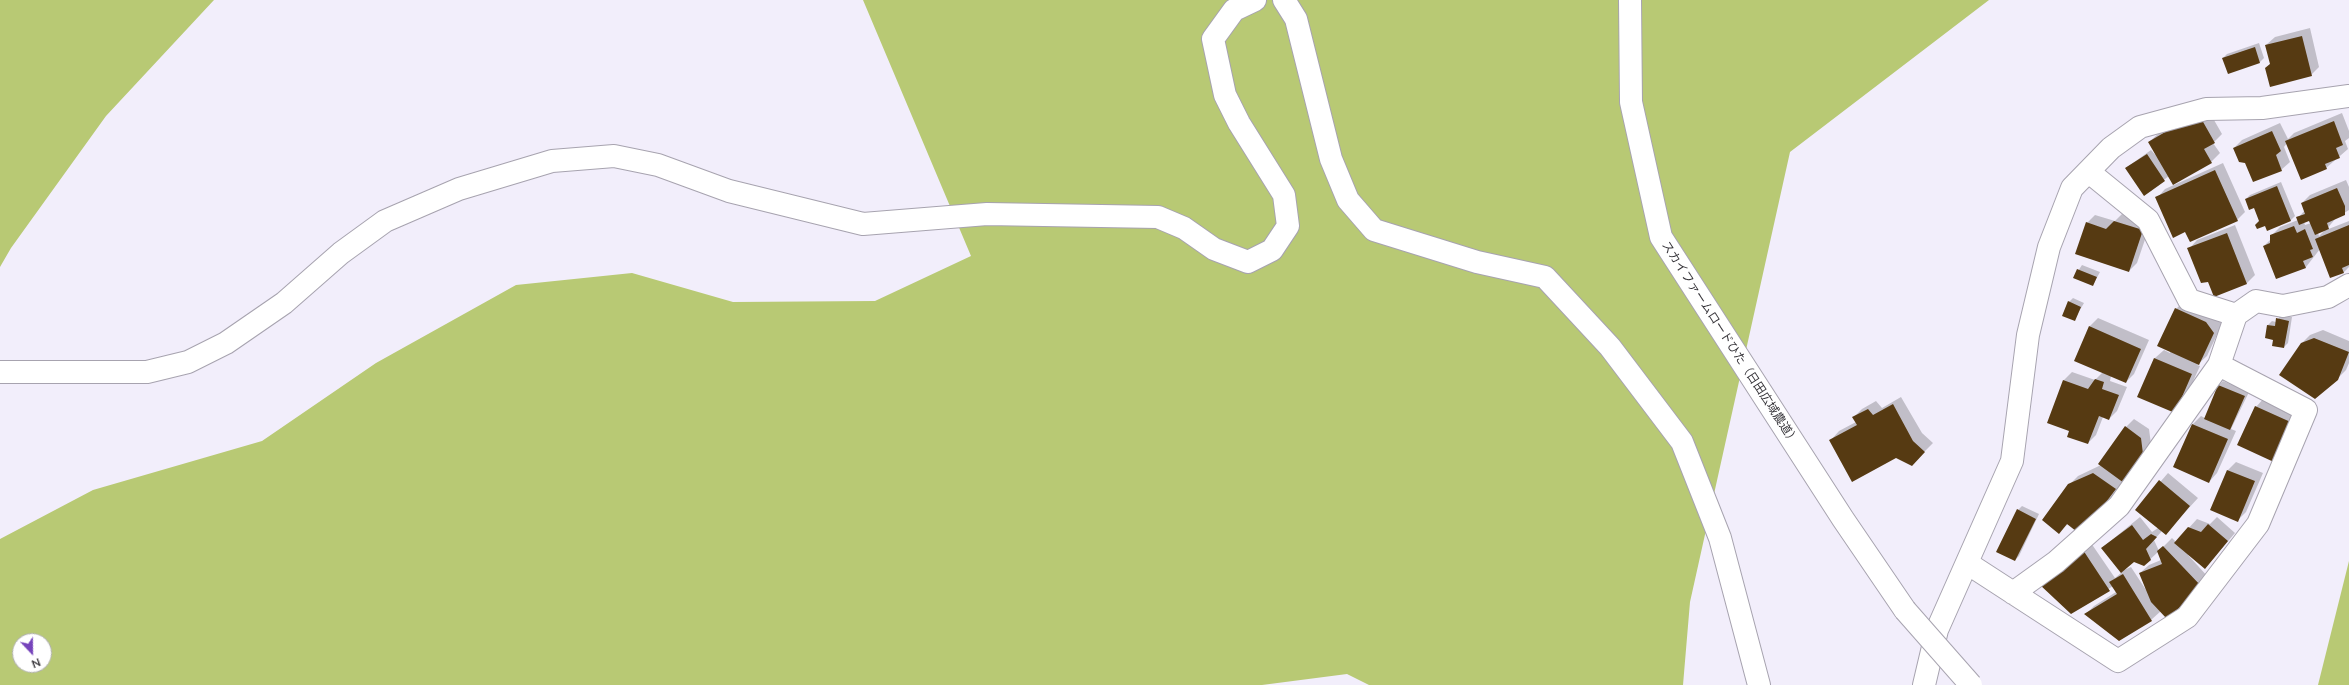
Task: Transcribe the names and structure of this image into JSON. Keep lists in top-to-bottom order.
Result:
{
  "streets": {
    "street": ["スカイファームロードひた（日田広域農道）"]
  },
  "north": "bottom"
}
